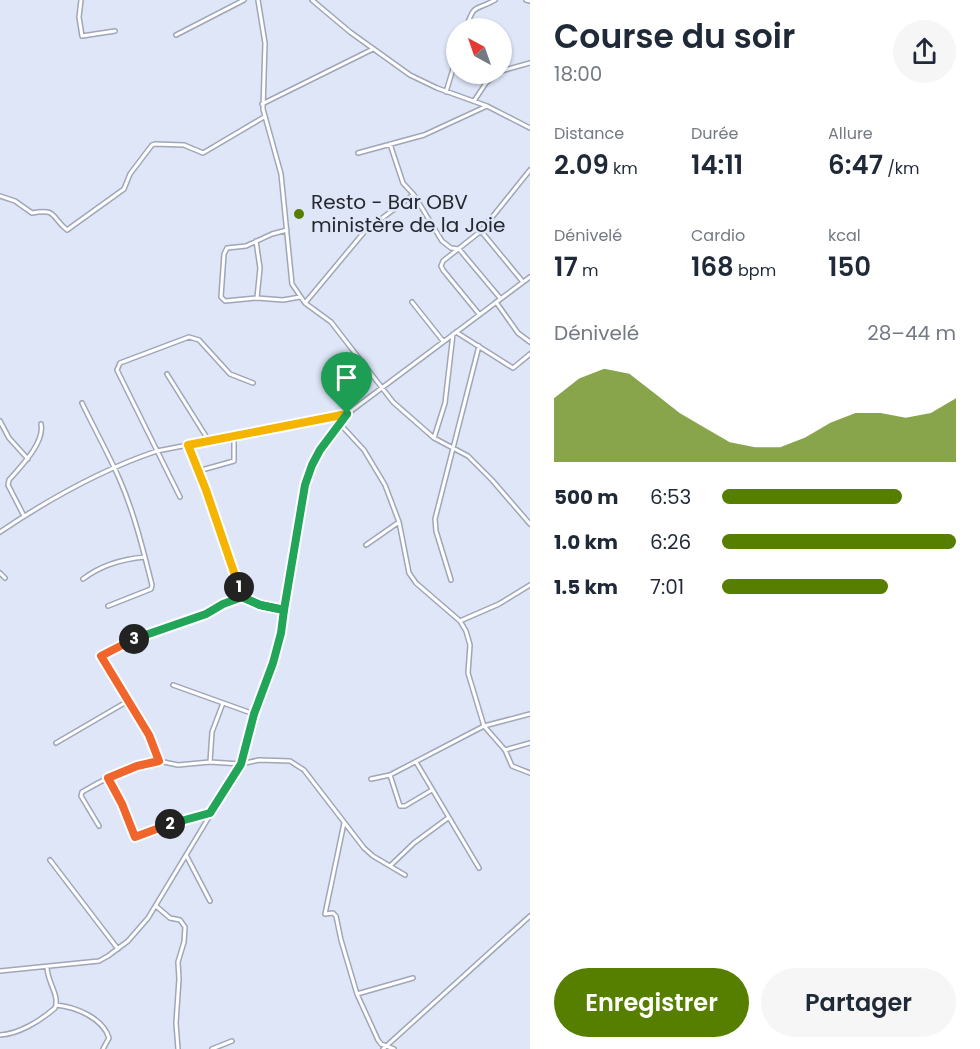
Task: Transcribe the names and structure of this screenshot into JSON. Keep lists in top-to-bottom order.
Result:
{
  "places": ["Resto - Bar OBV ministère de la Joie"],
  "north": "top left",
  "page": {
    "heading": ["Course du soir", "18:00"],
    "stats": [
      ["Distance", "2.09 km"],
      ["Durée", "14:11"],
      ["Allure", "6:47 /km"],
      ["Dénivelé", "17 m"],
      ["Cardio", "168 bpm"],
      ["kcal", "150"]
    ],
    "chart": ["Dénivelé", "28–44 m"],
    "list": [
      {
        "name": "500 m",
        "note": "6:53"
      },
      {
        "name": "1.0 km",
        "note": "6:26"
      },
      {
        "name": "1.5 km",
        "note": "7:01"
      }
    ],
    "pins": ["1", "3", "2"],
    "buttons": ["Enregistrer", "Partager"]
  }
}
